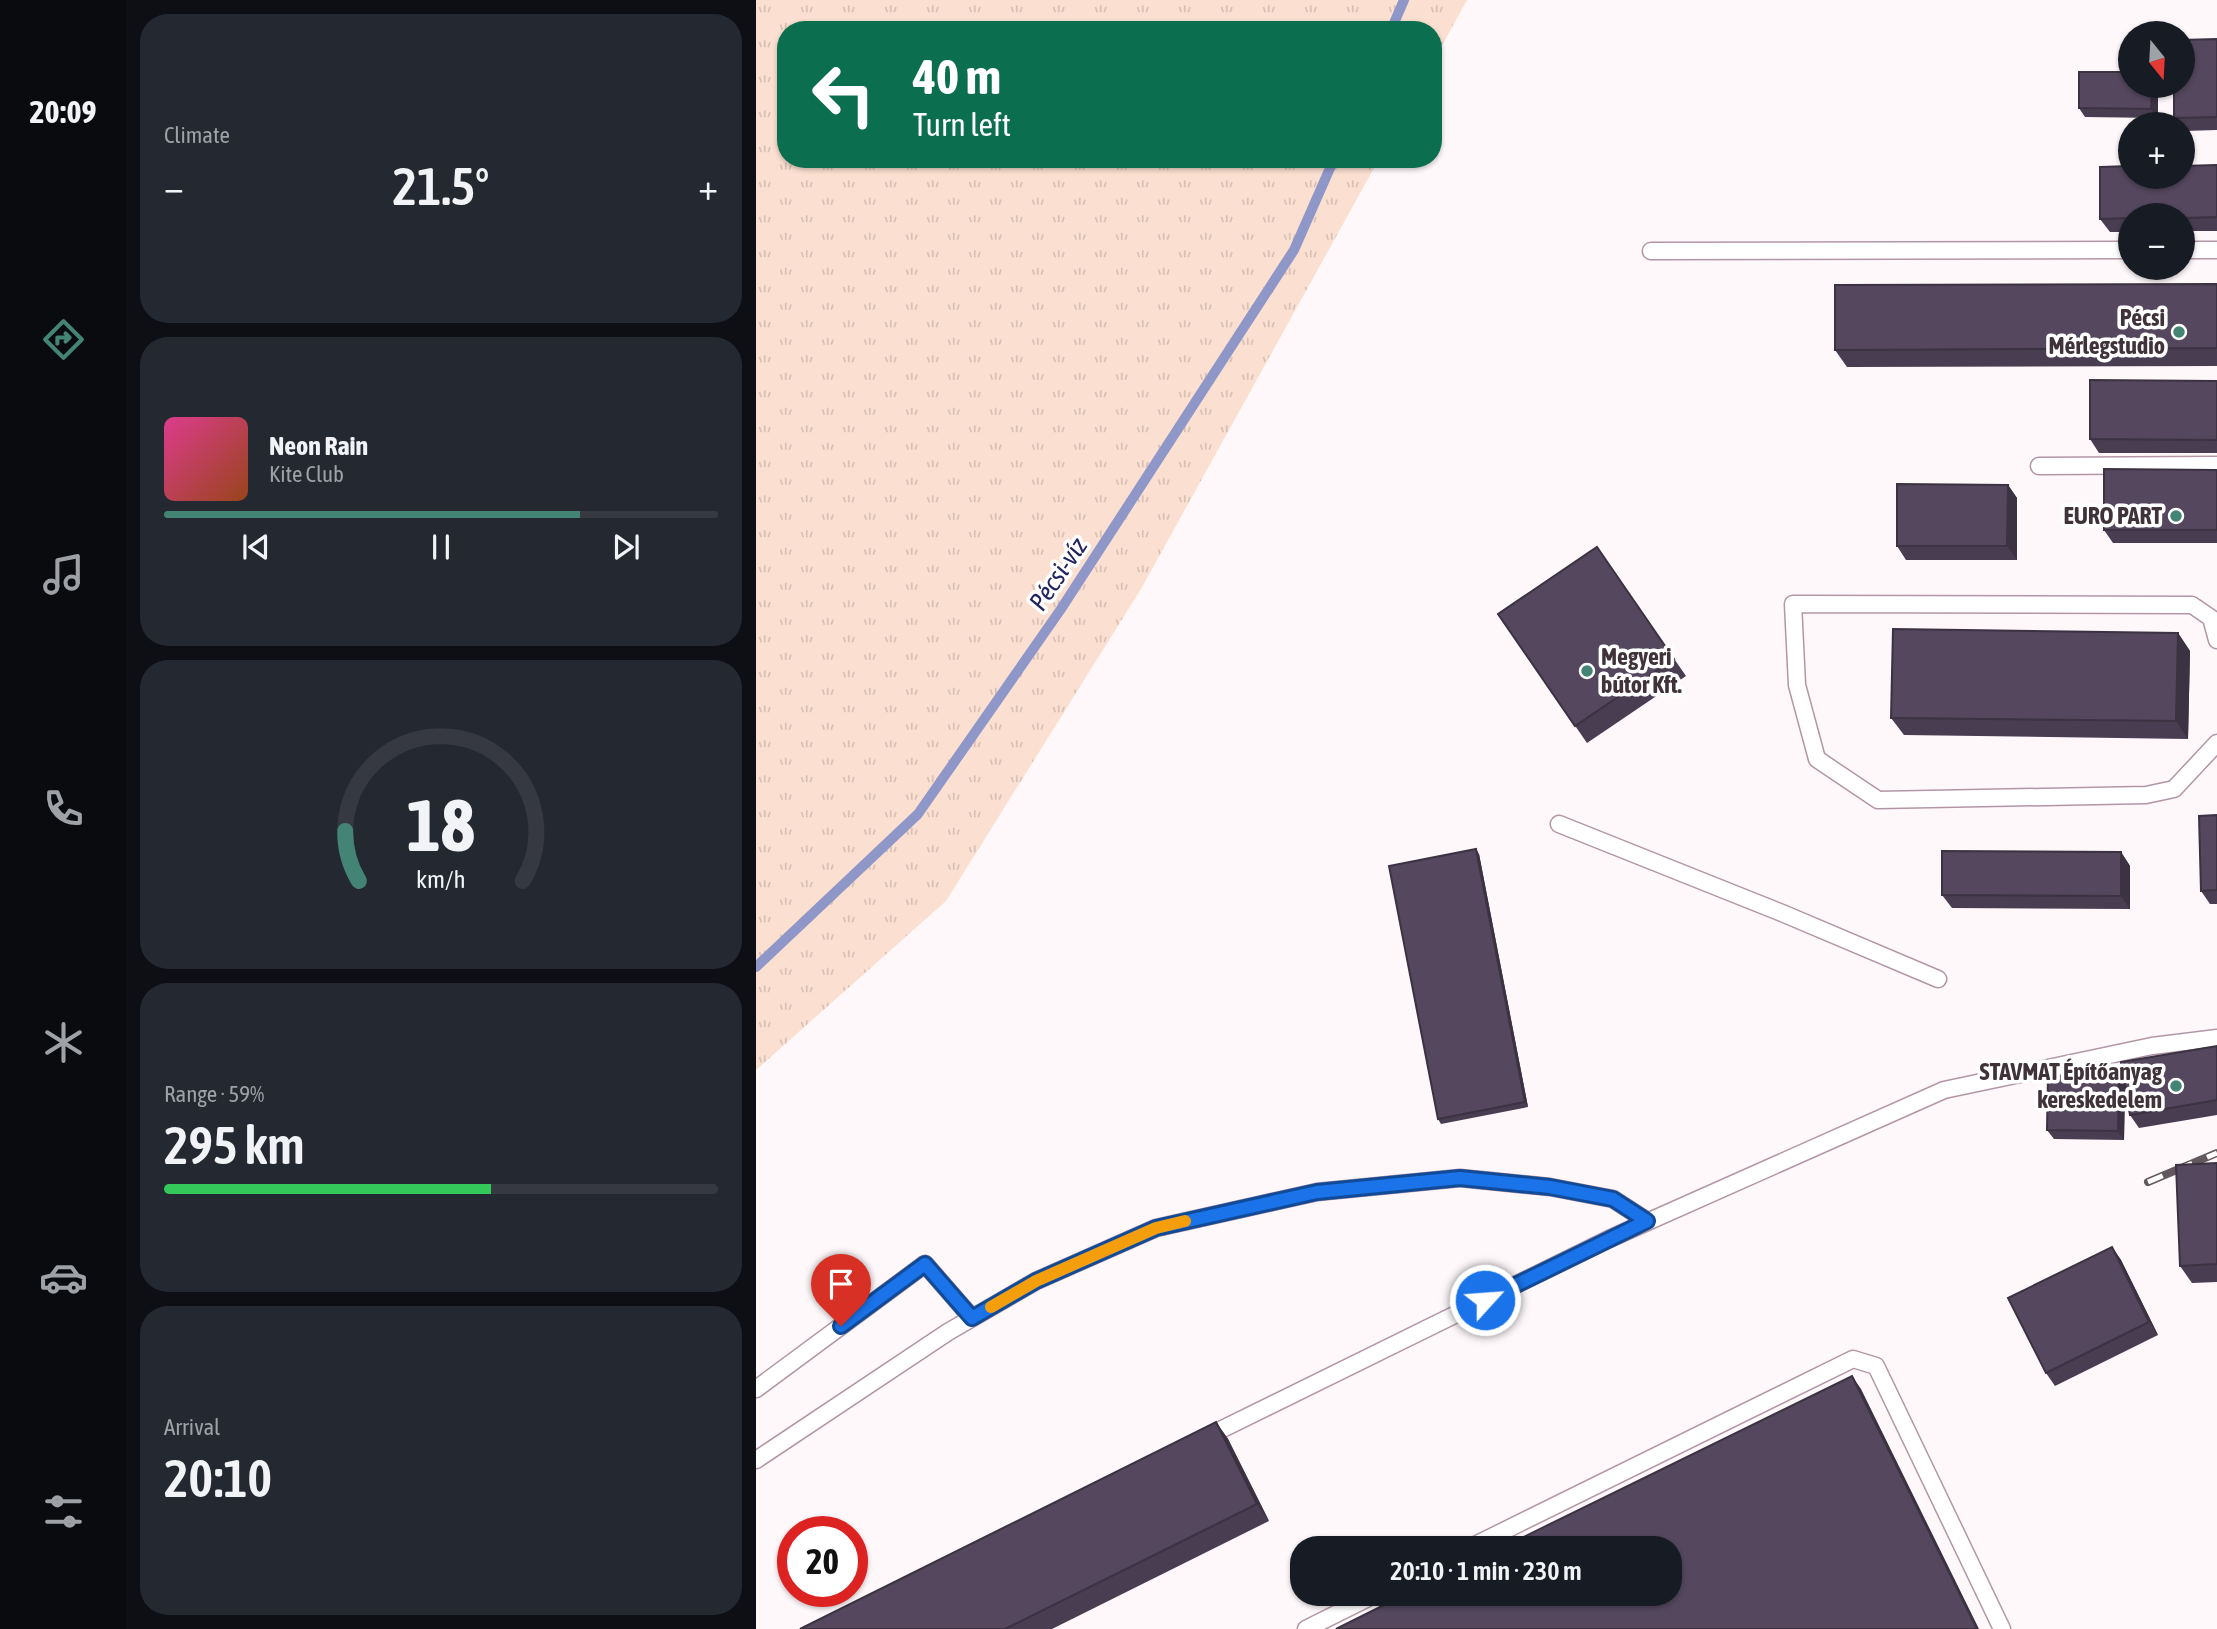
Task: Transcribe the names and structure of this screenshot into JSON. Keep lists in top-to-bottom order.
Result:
{
  "water": ["Pécsi-víz"],
  "places": [
    "Pécsi Mérlegstudio",
    "EURO PART",
    "Megyeri bútor Kft.",
    "STAVMAT Építőanyag kereskedelem"
  ],
  "north": "bottom",
  "page": {
    "tabs": "20:09",
    "tile": [
      "Climate",
      ["Range · 59%", "295 km"],
      ["Arrival", "20:10"]
    ],
    "map_buttons": ["+", "−"],
    "turn": ["40 m", "Turn left"],
    "heat": ["−", "21.5°", "+"],
    "song": ["Neon Rain", "Kite Club"],
    "limit": "20",
    "trip": "20:10 · 1 min · 230 m",
    "gauge": ["18", "km/h"]
  }
}
